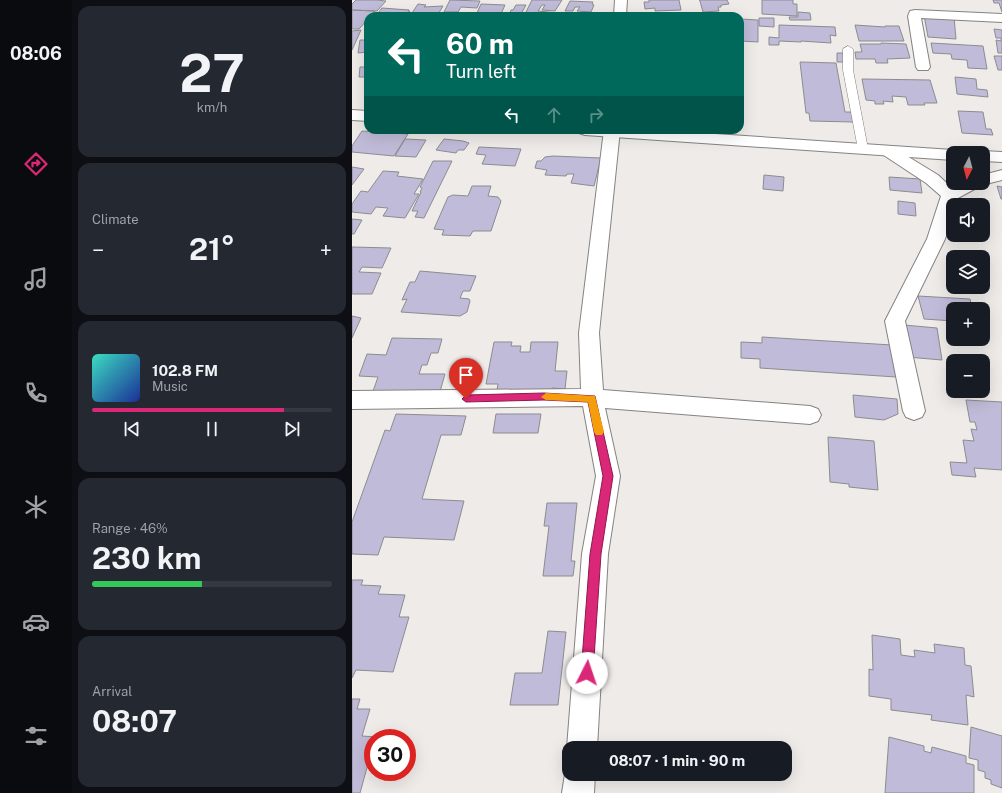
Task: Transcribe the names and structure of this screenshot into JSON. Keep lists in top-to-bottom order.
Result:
{
  "north": "bottom",
  "page": {
    "tabs": "08:06",
    "tile": [
      ["27", "km/h"],
      "Climate",
      ["Range · 46%", "230 km"],
      ["Arrival", "08:07"]
    ],
    "turn": ["60 m", "Turn left"],
    "map_buttons": ["+", "−"],
    "heat": ["−", "21°", "+"],
    "song": ["102.8 FM", "Music"],
    "limit": "30",
    "trip": "08:07 · 1 min · 90 m"
  }
}
